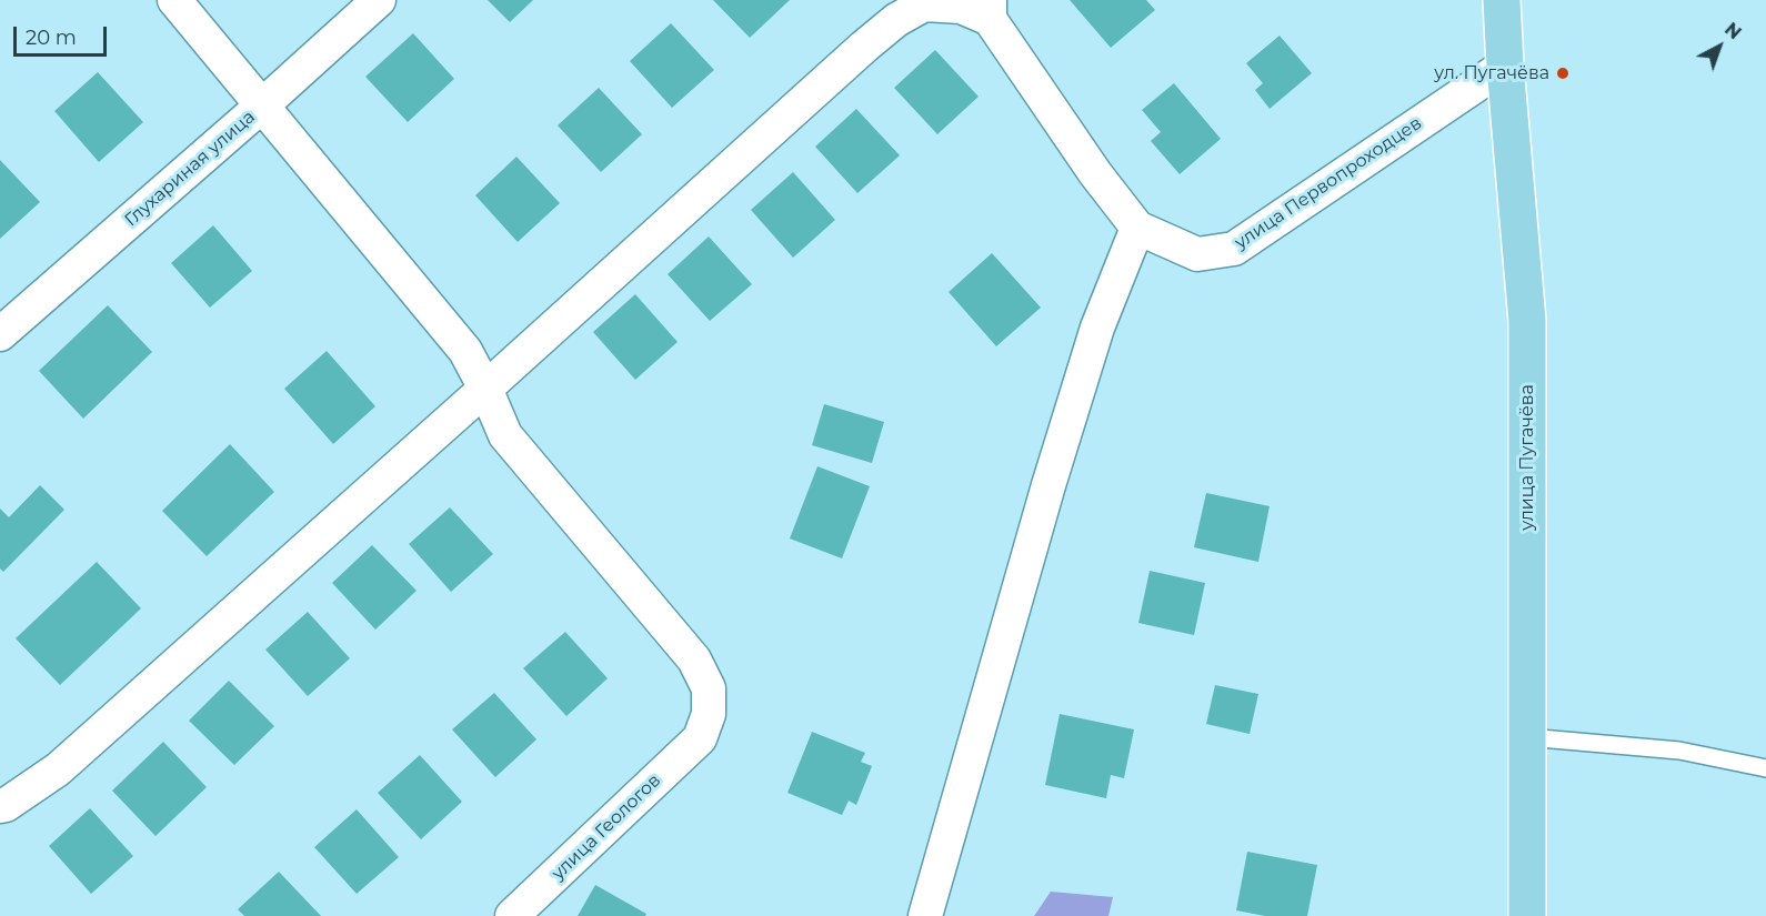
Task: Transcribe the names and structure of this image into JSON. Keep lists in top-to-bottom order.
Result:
{
  "streets": {
    "main road": ["улица Пугачёва"],
    "street": ["Глухариная улица", "улица Первопроходцев", "улица Геологов"]
  },
  "crossings": [
    ["улица Первопроходцев", "улица Пугачёва"]
  ],
  "places": ["ул. Пугачёва"],
  "scale_bar": "20 m",
  "north": "top right"
}
